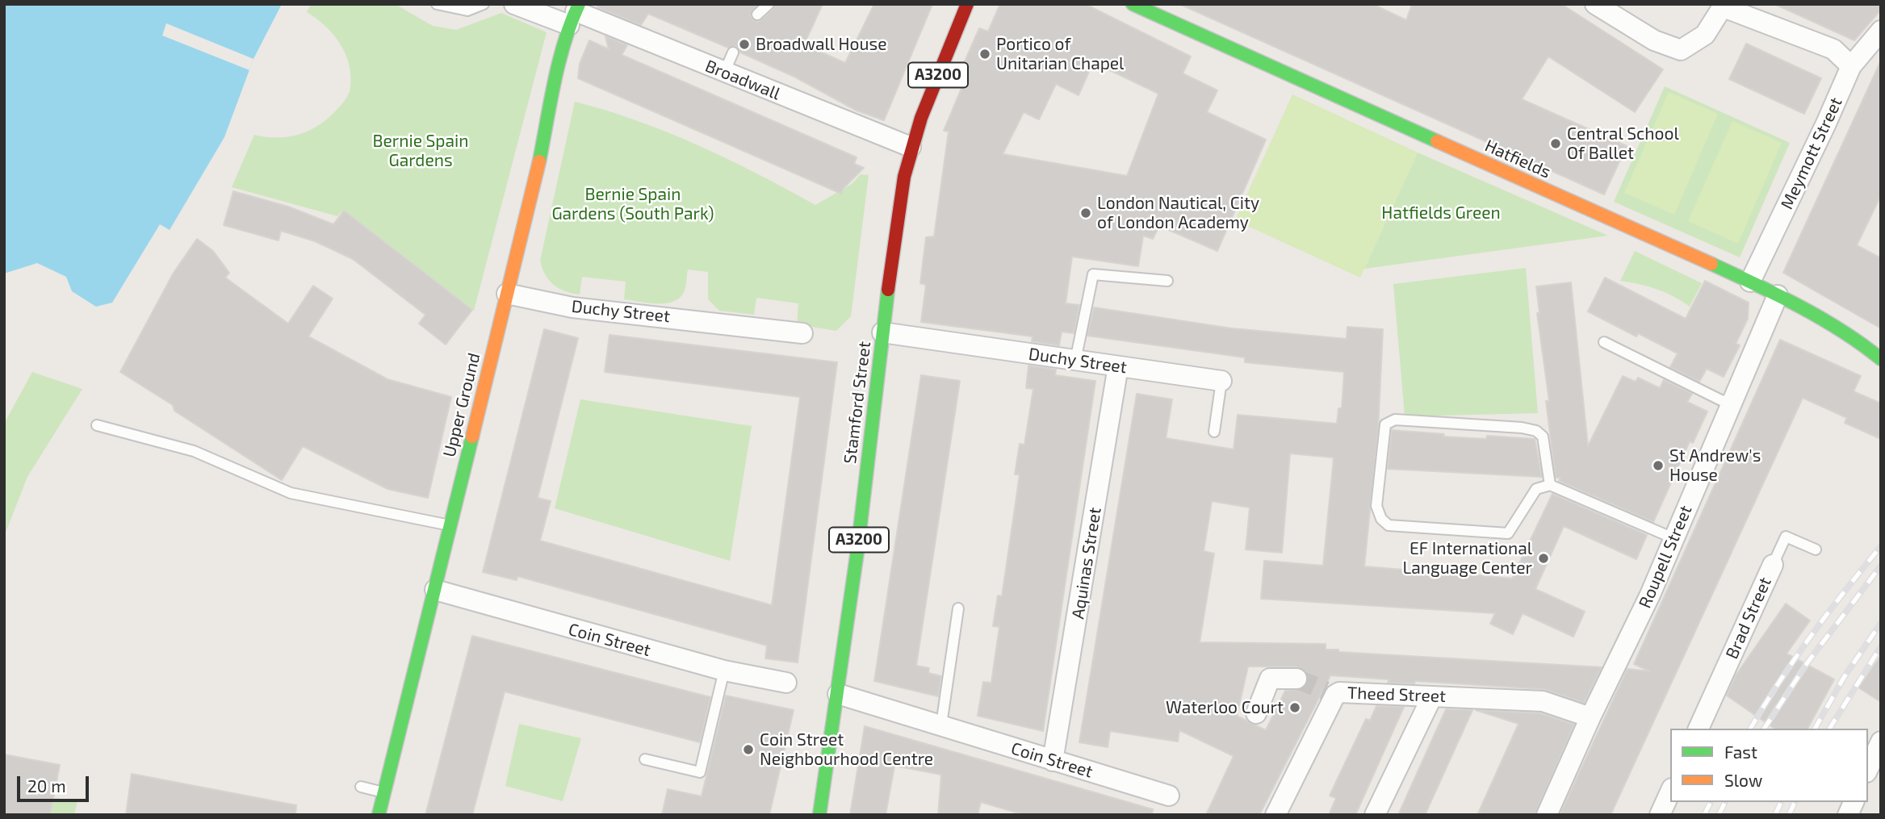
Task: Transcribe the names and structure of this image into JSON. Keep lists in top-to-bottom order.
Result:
{
  "streets": {
    "street": [
      "A3200",
      "Broadwall",
      "Meymott Street",
      "Hatfields",
      "Duchy Street",
      "Stamford Street",
      "Upper Ground",
      "Roupell Street",
      "Aquinas Street",
      "Brad Street",
      "Coin Street",
      "Theed Street"
    ]
  },
  "crossings": [
    ["Broadwall", "Stamford Street"],
    ["Broadwall", "Upper Ground"],
    ["Meymott Street", "Hatfields"],
    ["Hatfields", "Roupell Street"],
    ["Duchy Street", "Stamford Street"],
    ["Duchy Street", "Upper Ground"],
    ["Duchy Street", "Aquinas Street"],
    ["Stamford Street", "Coin Street"],
    ["Upper Ground", "Coin Street"],
    ["Roupell Street", "Theed Street"],
    ["Aquinas Street", "Coin Street"]
  ],
  "parks": ["Bernie Spain Gardens", "Bernie Spain Gardens (South Park)", "Hatfields Green"],
  "places": [
    "Broadwall House",
    "Portico of Unitarian Chapel",
    "Central School Of Ballet",
    "London Nautical, City of London Academy",
    "St Andrew's House",
    "EF International Language Center",
    "Waterloo Court",
    "Coin Street Neighbourhood Centre"
  ],
  "legend": ["Fast", "Slow"],
  "scale_bar": "20 m"
}
